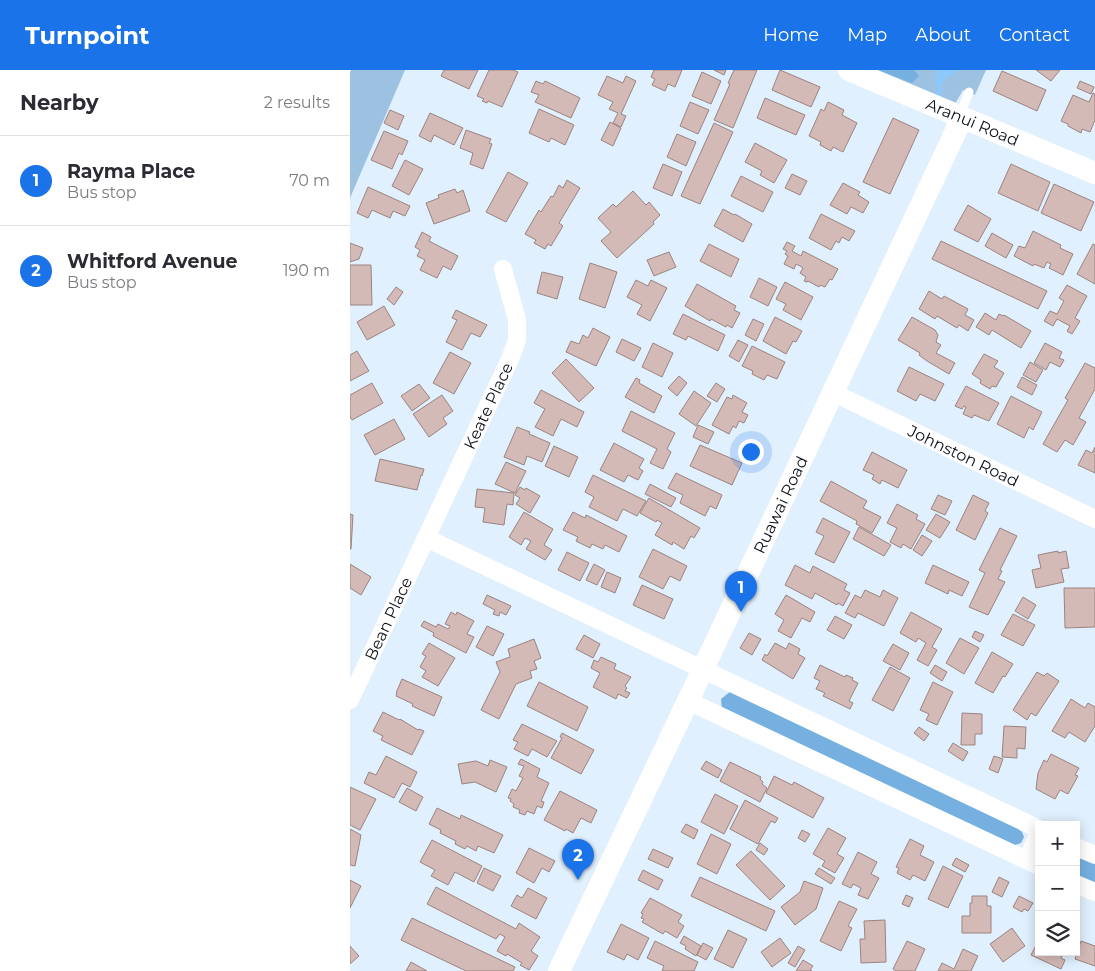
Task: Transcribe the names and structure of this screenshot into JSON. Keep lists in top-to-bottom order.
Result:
{
  "streets": {
    "street": [
      "Aranui Road",
      "Keate Place",
      "Johnston Road",
      "Ruawai Road",
      "Bean Place"
    ]
  },
  "crossings": [
    ["Aranui Road", "Ruawai Road"],
    ["Keate Place", "Bean Place"],
    ["Johnston Road", "Ruawai Road"]
  ],
  "page": {
    "header": "Turnpoint",
    "nav": [
      "Home",
      "Map",
      "About",
      "Contact"
    ],
    "heading": ["Nearby", "2 results"],
    "list": [
      {
        "mark": "1",
        "name": "Rayma Place",
        "note": "Bus stop",
        "value": "70 m"
      },
      {
        "mark": "2",
        "name": "Whitford Avenue",
        "note": "Bus stop",
        "value": "190 m"
      }
    ],
    "pins": ["1", "2"],
    "map_buttons": ["+", "−"]
  }
}
